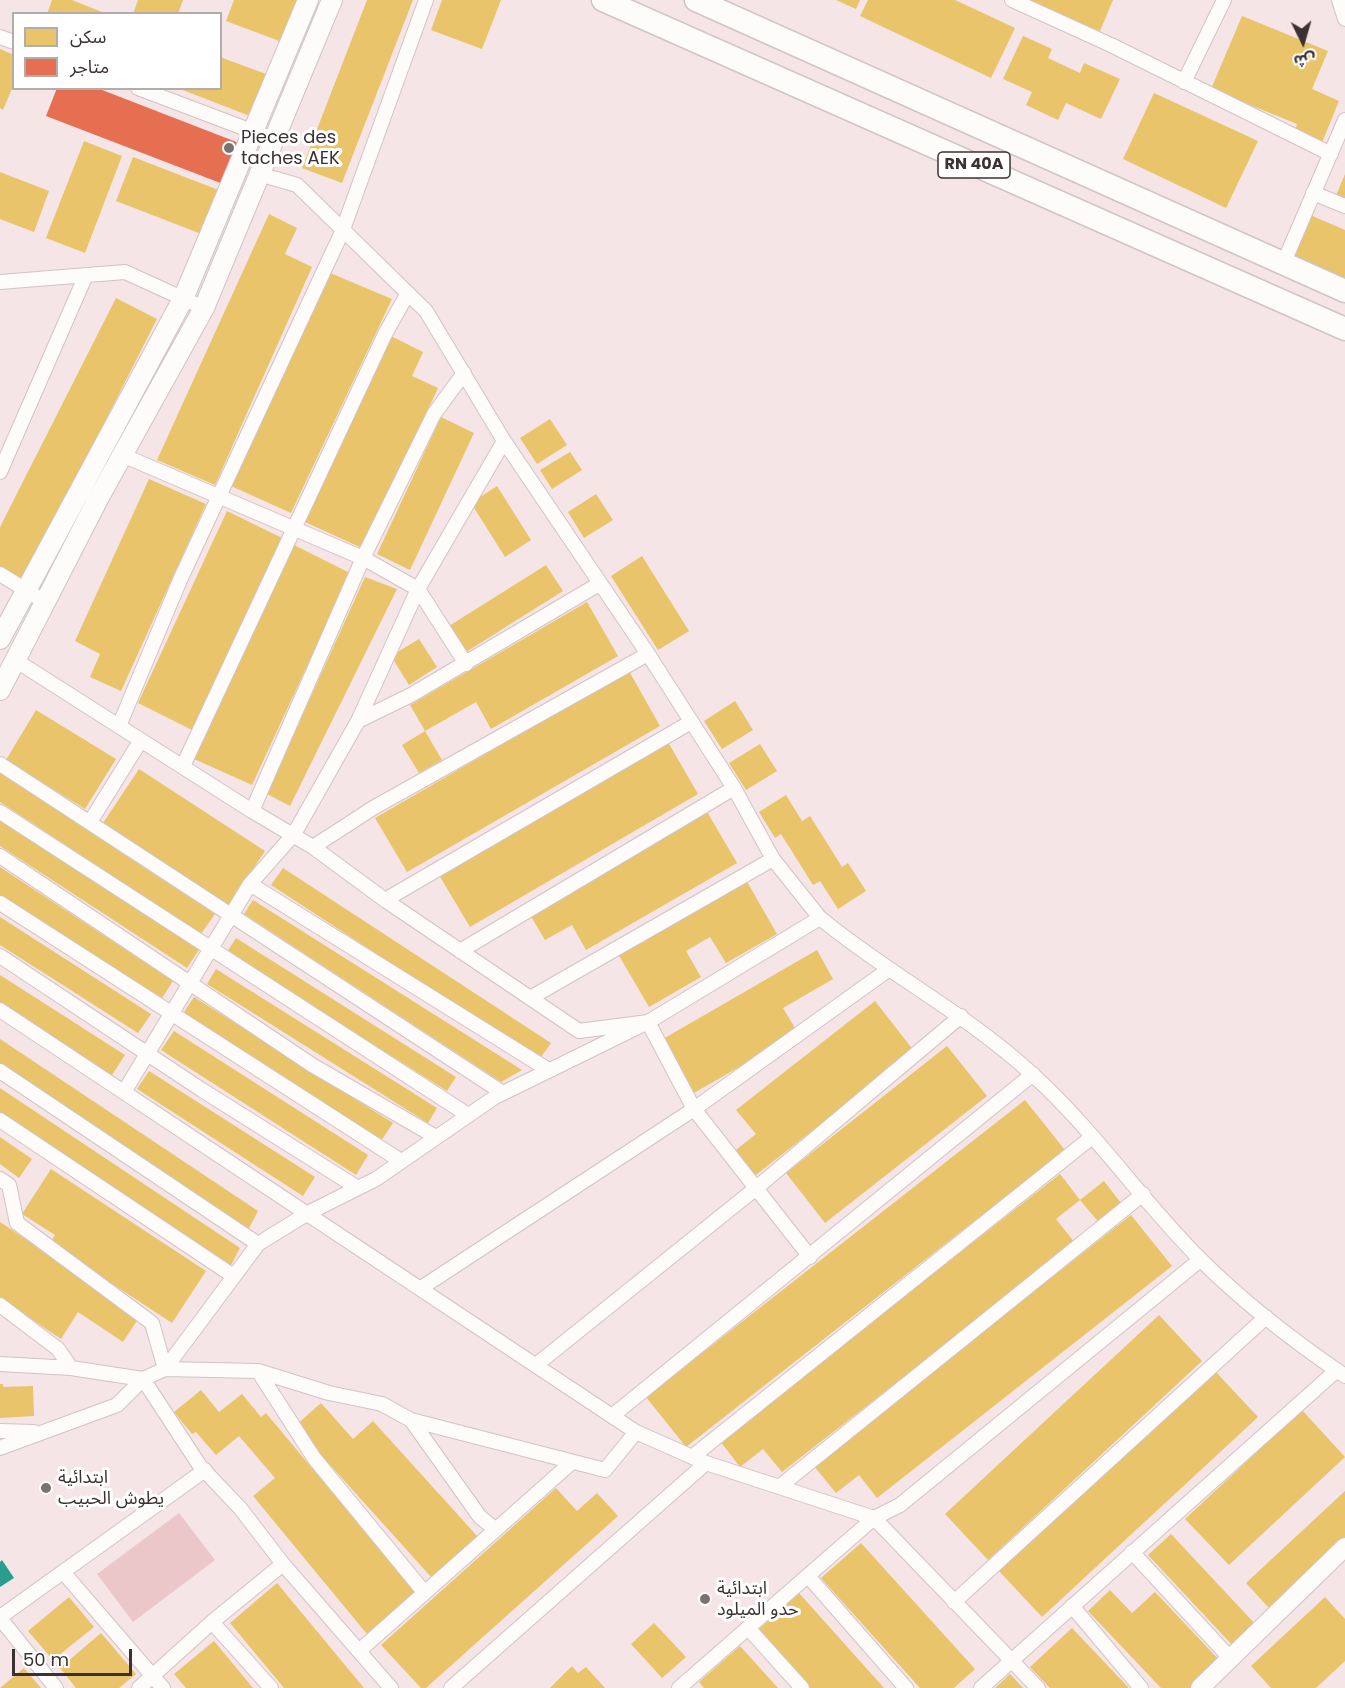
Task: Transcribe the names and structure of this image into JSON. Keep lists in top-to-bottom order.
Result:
{
  "streets": {
    "main road": ["RN 40A"]
  },
  "places": ["Pieces des taches AEK", "ابتدائية يطوش الحبيب", "ابتدائية حدو الميلود"],
  "legend": ["سكن", "متاجر"],
  "scale_bar": "50 m",
  "north": "bottom"
}
